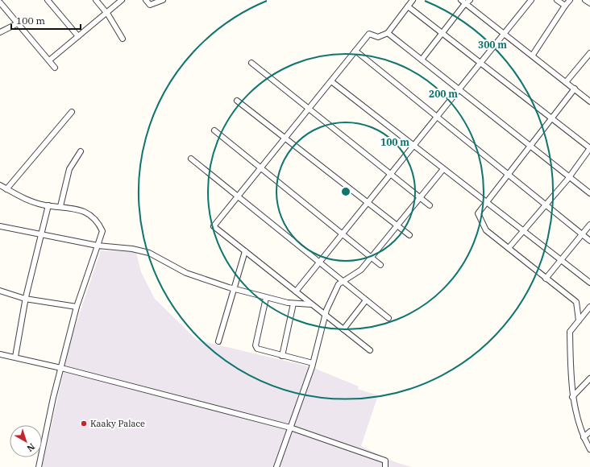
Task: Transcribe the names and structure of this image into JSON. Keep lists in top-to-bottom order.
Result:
{
  "places": ["Kaaky Palace"],
  "scale_bar": "100 m",
  "north": "bottom right",
  "rings": ["300 m", "200 m", "100 m"]
}
